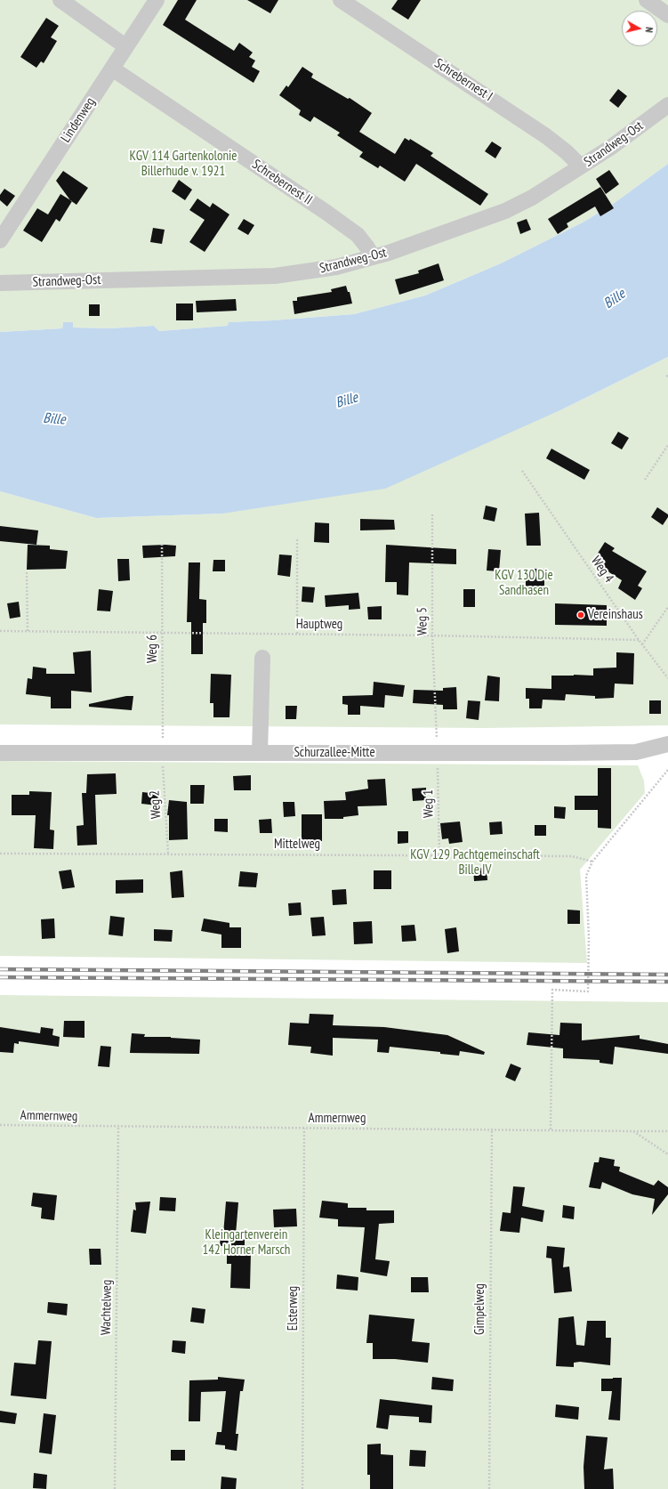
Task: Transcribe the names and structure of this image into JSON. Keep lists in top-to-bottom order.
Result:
{
  "streets": {
    "street": [
      "Schrebernest I",
      "Lindenweg",
      "Strandweg-Ost",
      "Schrebernest II",
      "Schurzallee-Mitte"
    ],
    "path": [
      "Weg 4",
      "Weg 5",
      "Hauptweg",
      "Weg 6",
      "Weg 1",
      "Weg 2",
      "Mittelweg",
      "Ammernweg",
      "Wachtelweg",
      "Elsterweg",
      "Gimpelweg"
    ]
  },
  "crossings": [
    ["Schrebernest I", "Strandweg-Ost"],
    ["Lindenweg", "Schrebernest II"],
    ["Strandweg-Ost", "Schrebernest II"],
    ["Weg 4", "Hauptweg"],
    ["Weg 5", "Hauptweg"],
    ["Hauptweg", "Weg 6"],
    ["Weg 6", "Schurzallee-Mitte"],
    ["Weg 6", "Weg 2"],
    ["Schurzallee-Mitte", "Weg 1"],
    ["Schurzallee-Mitte", "Weg 2"],
    ["Weg 1", "Mittelweg"],
    ["Weg 2", "Mittelweg"],
    ["Ammernweg", "Wachtelweg"],
    ["Ammernweg", "Elsterweg"],
    ["Ammernweg", "Gimpelweg"]
  ],
  "water": ["Bille"],
  "parks": [
    "KGV 114 Gartenkolonie Billerhude v. 1921",
    "KGV 130 Die Sandhasen",
    "KGV 129 Pachtgemeinschaft Bille IV",
    "Kleingartenverein 142 Horner Marsch"
  ],
  "places": ["Vereinshaus"],
  "north": "right"
}
